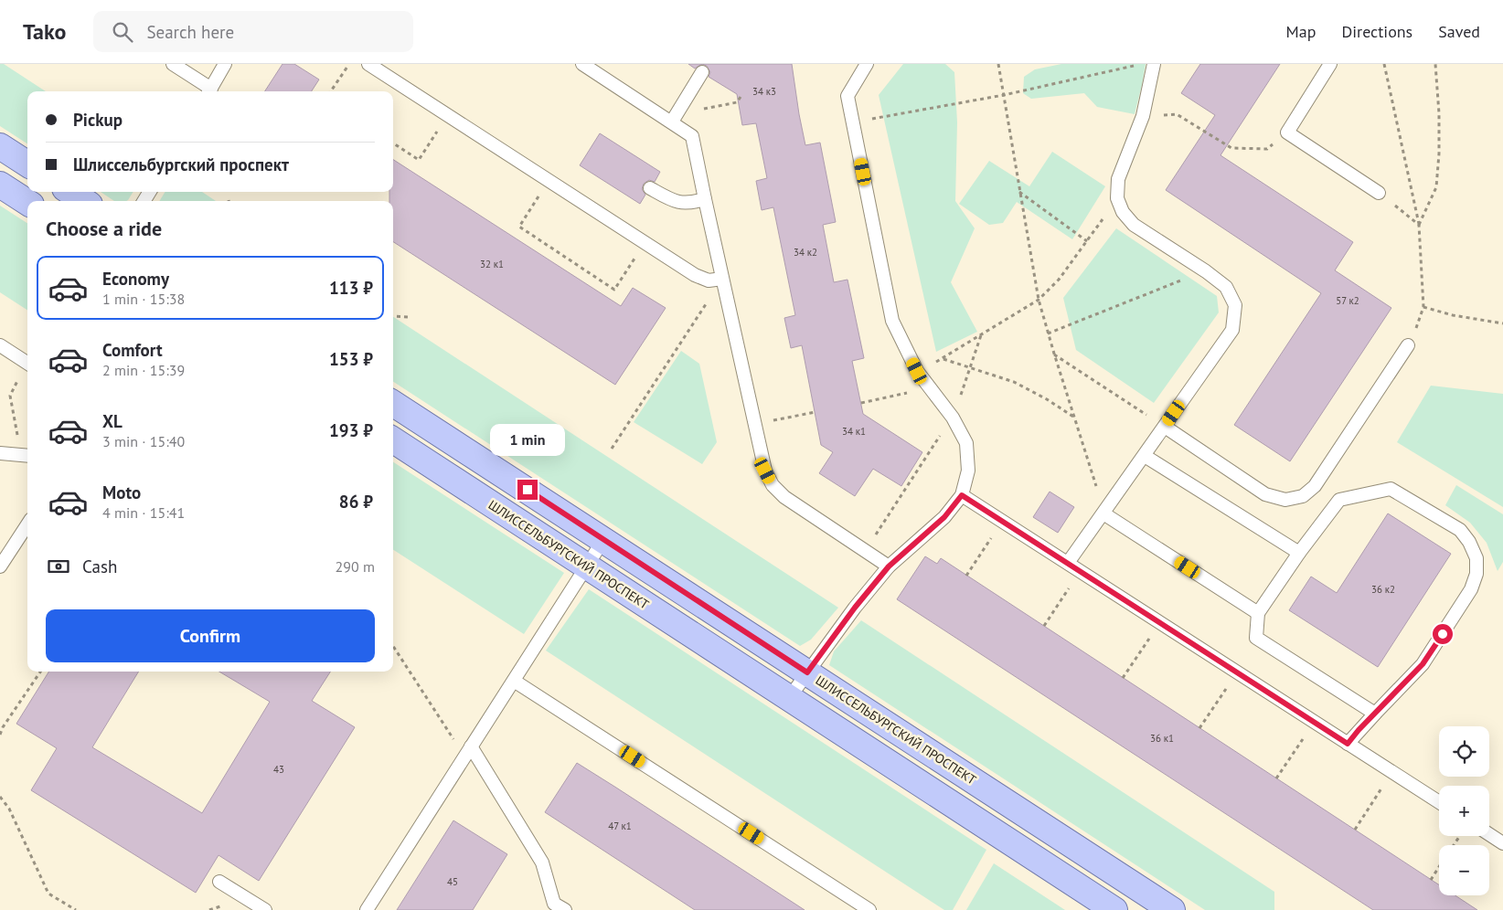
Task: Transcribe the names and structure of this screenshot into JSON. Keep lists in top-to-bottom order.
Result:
{
  "streets": {
    "main road": ["ШЛИССЕЛЬБУРГСКИЙ ПРОСПЕКТ"]
  },
  "house_numbers": [
    "34 к3",
    "34 к2",
    "32 к1",
    "57 к2",
    "34 к1",
    "36 к2",
    "36 к1",
    "43",
    "47 к1",
    "45"
  ],
  "page": {
    "header": "Tako",
    "search": "Search here",
    "nav": ["Map", "Directions", "Saved"],
    "banner": ["Pickup", "Шлиссельбургский проспект"],
    "heading": "Choose a ride",
    "list": [
      {
        "name": "Economy",
        "note": "1 min · 15:38",
        "value": "113 ₽"
      },
      {
        "name": "Comfort",
        "note": "2 min · 15:39",
        "value": "153 ₽"
      },
      {
        "name": "XL",
        "note": "3 min · 15:40",
        "value": "193 ₽"
      },
      {
        "name": "Moto",
        "note": "4 min · 15:41",
        "value": "86 ₽"
      }
    ],
    "bubble": "1 min",
    "pay": ["Cash", "290 m"],
    "buttons": "Confirm",
    "map_buttons": ["+", "−"]
  }
}
